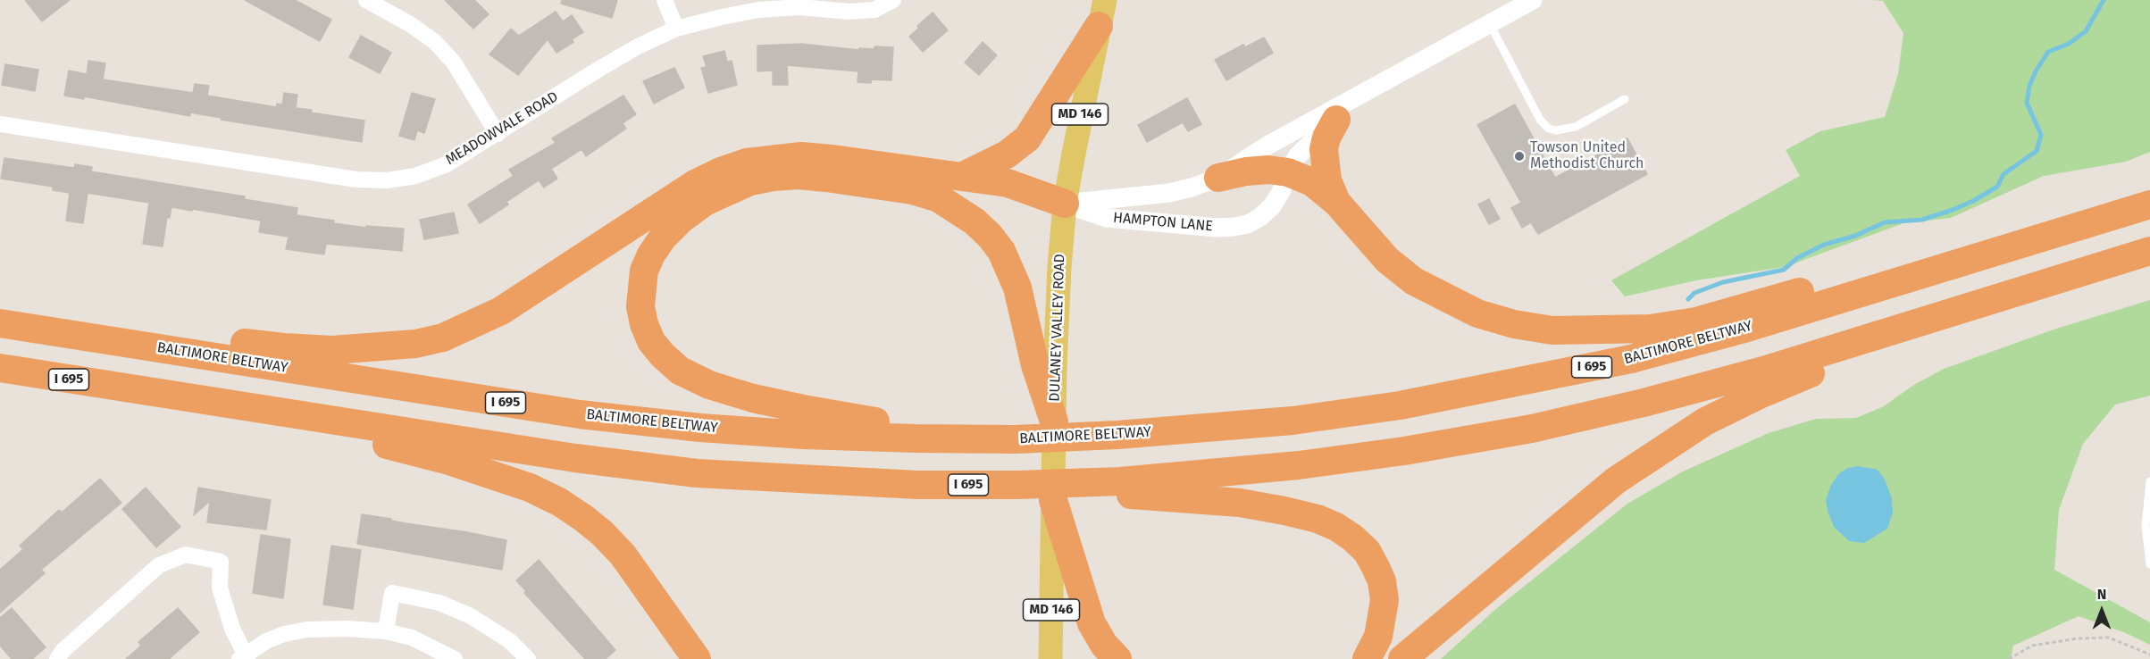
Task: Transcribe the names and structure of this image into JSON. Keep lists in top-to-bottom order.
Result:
{
  "streets": {
    "highway": ["BALTIMORE BELTWAY", "I 695"],
    "main road": ["MD 146", "DULANEY VALLEY ROAD"],
    "street": ["MEADOWVALE ROAD", "HAMPTON LANE"]
  },
  "crossings": [
    ["HAMPTON LANE", "DULANEY VALLEY ROAD"]
  ],
  "places": ["Towson United Methodist Church"],
  "north": "top"
}
